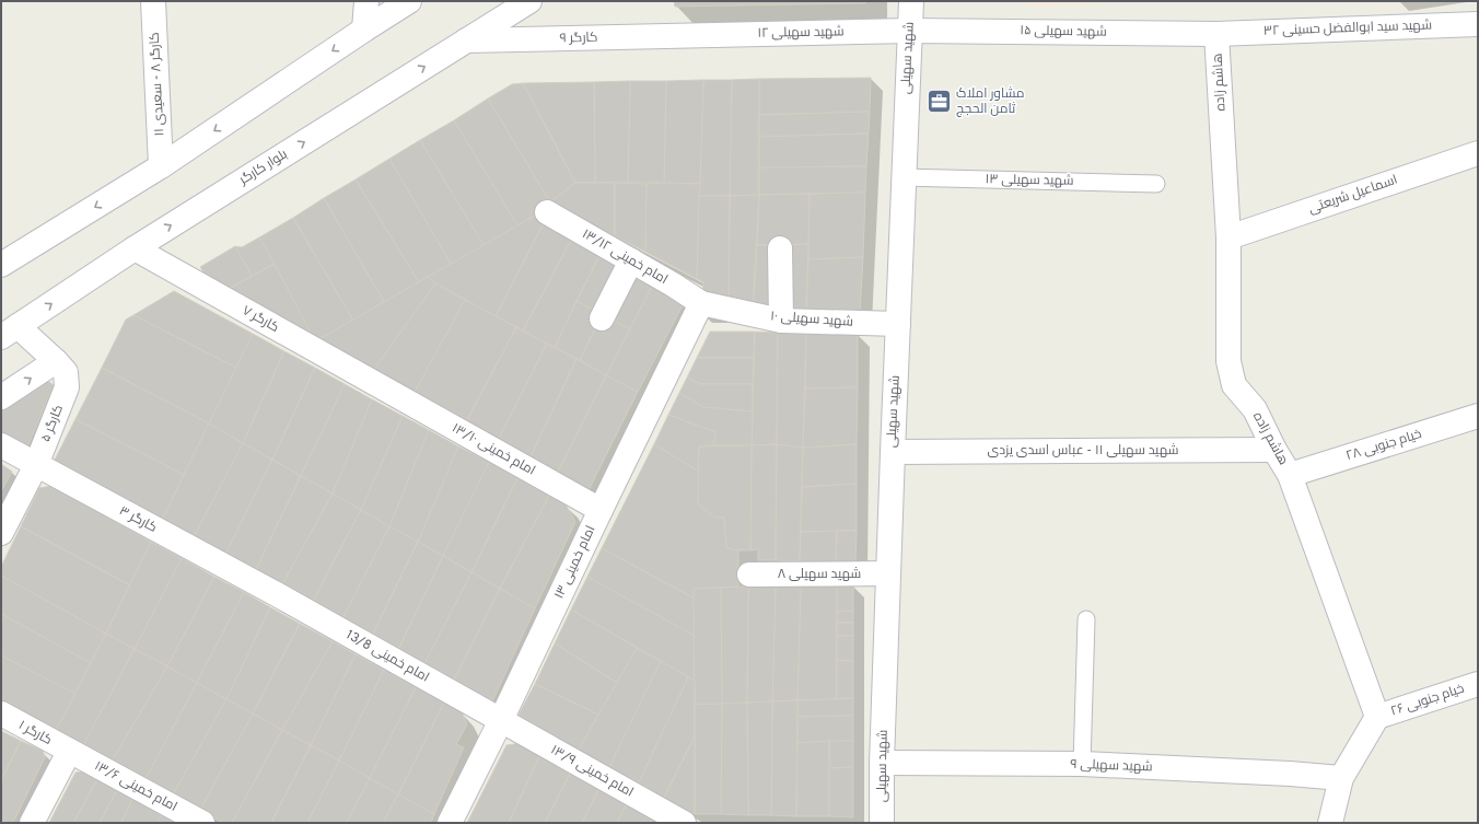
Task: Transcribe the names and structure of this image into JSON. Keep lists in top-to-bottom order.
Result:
{
  "streets": {
    "street": [
      "۳۲ شهید سید ابوالفضل حسینی",
      "شهید سهیلی ۱۵",
      "شهید سهیلی ۱۲",
      "کارگر ۹",
      "شهید سهیلی",
      "هاشم زاده",
      "کارگر ۸ - سعیدی ۱۱",
      "بلوار کارگر",
      "اسماعیل شریعتی",
      "امام خمینی ۱۳/۱۲",
      "کارگر ۷",
      "شهید سهیلی ۱۰",
      "کارگر ۵",
      "خیام جنوبی ۲۸",
      "امام خمینی ۱۳/۱۰",
      "شهید سهیلی ۱۱ - عباس اسدی یزدی",
      "کارگر ۳",
      "امام خمینی ۱۳",
      "شهید سهیلی ۸",
      "امام خمینی 13/8",
      "خیام جنوبی ۲۶",
      "کارگر ۱",
      "شهید سهیلی ۹",
      "امام خمینی ۱۳/۹",
      "امام خمینی ۱۳/۶"
    ],
    "lane": ["شهید سهیلی ۱۳"]
  },
  "crossings": [
    ["۳۲ شهید سید ابوالفضل حسینی", "شهید سهیلی ۱۵"],
    ["۳۲ شهید سید ابوالفضل حسینی", "هاشم زاده"],
    ["شهید سهیلی ۱۵", "شهید سهیلی ۱۲"],
    ["شهید سهیلی ۱۵", "شهید سهیلی"],
    ["شهید سهیلی ۱۵", "هاشم زاده"],
    ["شهید سهیلی ۱۲", "کارگر ۹"],
    ["شهید سهیلی ۱۲", "شهید سهیلی"],
    ["کارگر ۹", "بلوار کارگر"],
    ["شهید سهیلی", "شهید سهیلی ۱۳"],
    ["شهید سهیلی", "شهید سهیلی ۱۰"],
    ["شهید سهیلی", "شهید سهیلی ۱۱ - عباس اسدی یزدی"],
    ["شهید سهیلی", "شهید سهیلی ۸"],
    ["شهید سهیلی", "شهید سهیلی ۹"],
    ["هاشم زاده", "اسماعیل شریعتی"],
    ["هاشم زاده", "خیام جنوبی ۲۸"],
    ["هاشم زاده", "شهید سهیلی ۱۱ - عباس اسدی یزدی"],
    ["هاشم زاده", "خیام جنوبی ۲۶"],
    ["بلوار کارگر", "کارگر ۷"],
    ["بلوار کارگر", "کارگر ۵"],
    ["امام خمینی ۱۳/۱۲", "شهید سهیلی ۱۰"],
    ["امام خمینی ۱۳/۱۲", "امام خمینی ۱۳"],
    ["کارگر ۷", "امام خمینی ۱۳/۱۰"],
    ["شهید سهیلی ۱۰", "امام خمینی ۱۳"],
    ["کارگر ۵", "کارگر ۳"],
    ["امام خمینی ۱۳/۱۰", "امام خمینی ۱۳"],
    ["کارگر ۳", "امام خمینی 13/8"],
    ["امام خمینی ۱۳", "امام خمینی 13/8"],
    ["امام خمینی ۱۳", "امام خمینی ۱۳/۹"],
    ["امام خمینی 13/8", "امام خمینی ۱۳/۹"],
    ["کارگر ۱", "امام خمینی ۱۳/۶"]
  ],
  "places": {
    "office": ["مشاور املاک ثامن الحجج"]
  }
}
